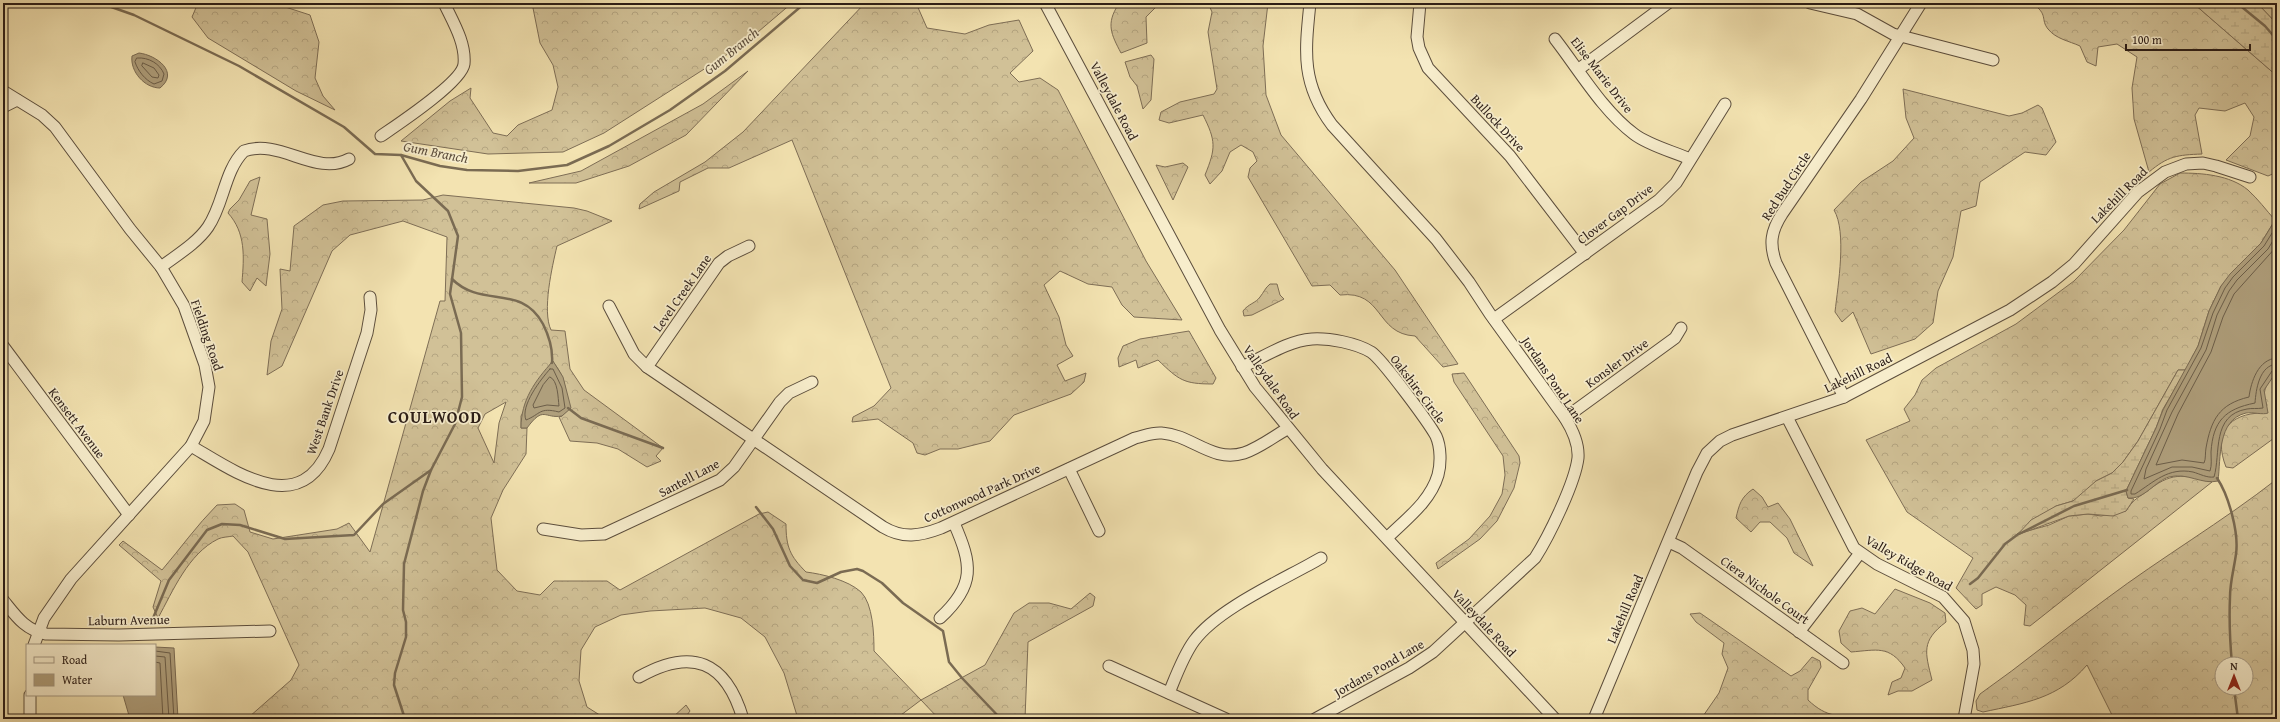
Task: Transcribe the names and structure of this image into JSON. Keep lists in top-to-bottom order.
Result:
{
  "streets": {
    "street": [
      "Elise Marie Drive",
      "Valleydale Road",
      "Bullock Drive",
      "Red Bud Circle",
      "Lakehill Road",
      "Clover Gap Drive",
      "Level Creek Lane",
      "Fielding Road",
      "Konsler Drive",
      "Jordans Pond Lane",
      "Oakshire Circle",
      "West Bank Drive",
      "Kensett Avenue",
      "Santell Lane",
      "Cottonwood Park Drive",
      "Valley Ridge Road",
      "Ciera Nichole Court",
      "Laburn Avenue"
    ]
  },
  "crossings": [
    ["Elise Marie Drive", "Clover Gap Drive"],
    ["Valleydale Road", "Jordans Pond Lane"],
    ["Valleydale Road", "Oakshire Circle"],
    ["Valleydale Road", "Cottonwood Park Drive"],
    ["Bullock Drive", "Clover Gap Drive"],
    ["Red Bud Circle", "Lakehill Road"],
    ["Lakehill Road", "Valley Ridge Road"],
    ["Lakehill Road", "Ciera Nichole Court"],
    ["Clover Gap Drive", "Jordans Pond Lane"],
    ["Level Creek Lane", "Cottonwood Park Drive"],
    ["Fielding Road", "West Bank Drive"],
    ["Fielding Road", "Kensett Avenue"],
    ["Fielding Road", "Laburn Avenue"],
    ["Konsler Drive", "Jordans Pond Lane"],
    ["Santell Lane", "Cottonwood Park Drive"]
  ],
  "districts": ["COULWOOD"],
  "water": ["Gum Branch"],
  "legend": ["Road", "Water"],
  "scale_bar": "100 m",
  "north": "top"
}
